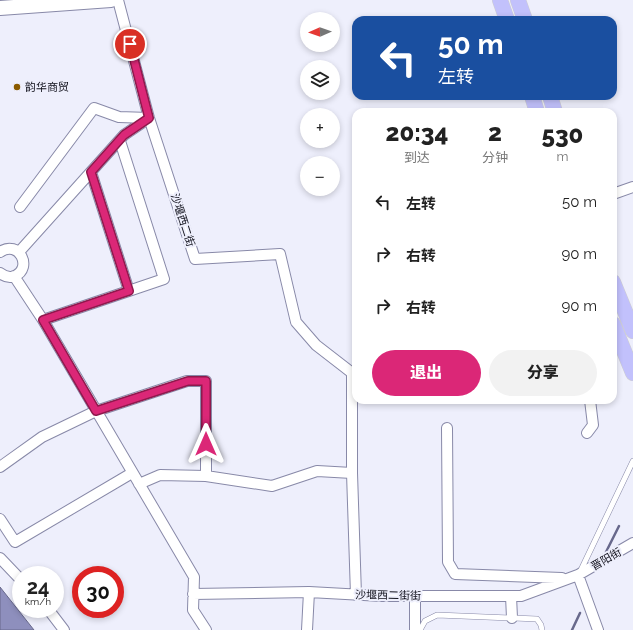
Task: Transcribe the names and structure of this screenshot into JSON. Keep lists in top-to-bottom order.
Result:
{
  "streets": {
    "street": ["沙堰西二街", "晋阳街", "沙堰西二街街"]
  },
  "crossings": [
    ["晋阳街", "沙堰西二街街"]
  ],
  "places": ["韵华商贸"],
  "north": "left",
  "page": {
    "map_buttons": ["+", "−"],
    "turn": ["50 m", "左转"],
    "eta": [
      "20:34",
      "到达",
      "2",
      "分钟",
      "530",
      "m"
    ],
    "list": [
      {
        "name": "左转",
        "value": "50 m"
      },
      {
        "name": "右转",
        "value": "90 m"
      },
      {
        "name": "右转",
        "value": "90 m"
      }
    ],
    "buttons": ["退出", "分享"],
    "speed": "24 km/h",
    "limit": "30"
  }
}
